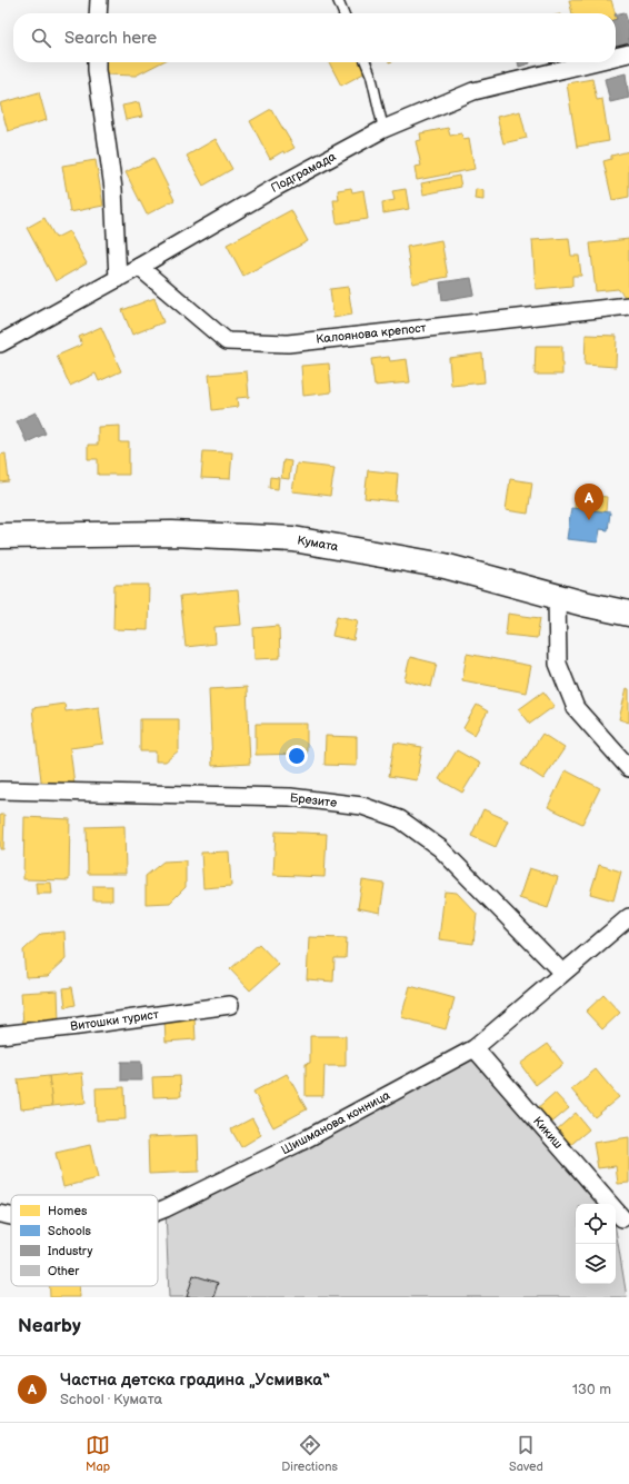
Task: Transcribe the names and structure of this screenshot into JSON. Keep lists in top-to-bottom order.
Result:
{
  "streets": {
    "main road": ["Кумата"],
    "street": [
      "Подграмада",
      "Калоянова крепост",
      "Брезите",
      "Витошки турист",
      "Шишманова конница",
      "Кикиш"
    ]
  },
  "crossings": [
    ["Подграмада", "Калоянова крепост"],
    ["Брезите", "Шишманова конница"],
    ["Шишманова конница", "Кикиш"]
  ],
  "legend": [
    "Homes",
    "Schools",
    "Industry",
    "Other"
  ],
  "page": {
    "search": "Search here",
    "pins": "A",
    "heading": "Nearby",
    "list": [
      {
        "mark": "A",
        "name": "Частна детска градина „Усмивка“",
        "note": "School · Кумата",
        "value": "130 m"
      }
    ],
    "nav": ["Map", "Directions", "Saved"]
  }
}
